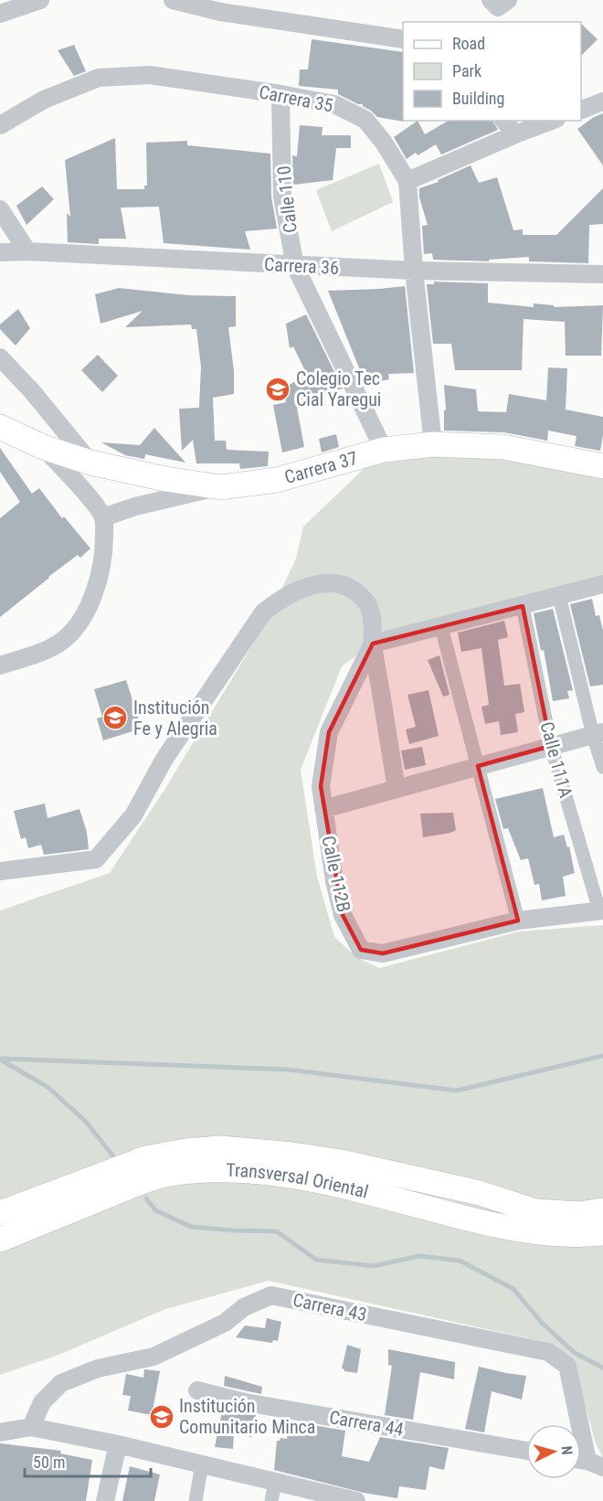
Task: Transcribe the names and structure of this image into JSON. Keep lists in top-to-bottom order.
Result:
{
  "streets": {
    "main road": ["Carrera 37", "Transversal Oriental"],
    "street": [
      "Carrera 35",
      "Calle 110",
      "Carrera 36",
      "Calle 111A",
      "Calle 112B",
      "Carrera 43",
      "Carrera 44"
    ]
  },
  "crossings": [
    ["Carrera 35", "Calle 110"],
    ["Calle 110", "Carrera 36"],
    ["Calle 110", "Carrera 37"],
    ["Calle 111A", "Calle 112B"]
  ],
  "places": {
    "school or university": ["Colegio Tec Cial Yaregui", "Institución Fe y Alegria", "Institución Comunitario Minca"]
  },
  "legend": ["Road", "Park", "Building"],
  "scale_bar": "50 m",
  "north": "right"
}
